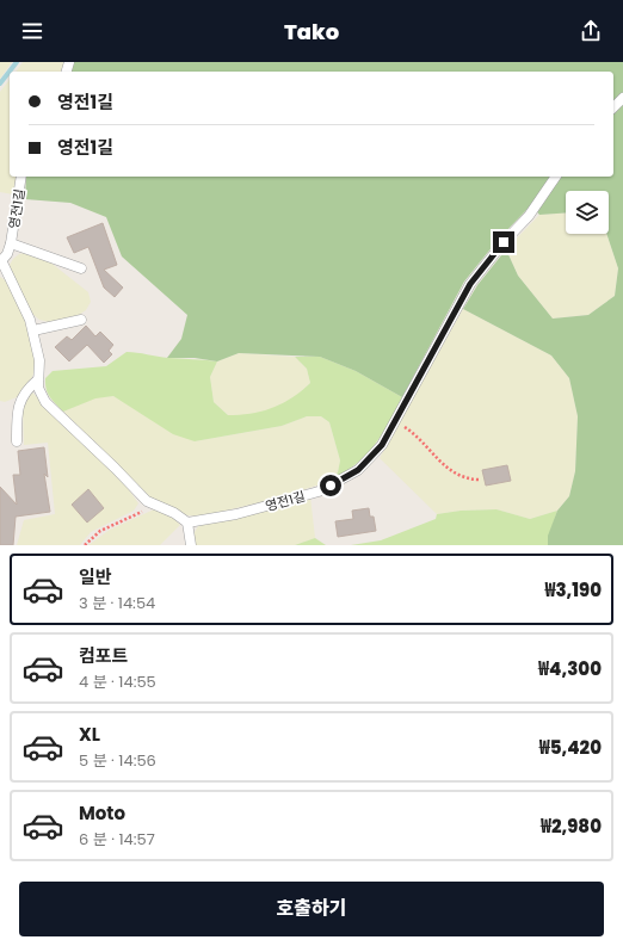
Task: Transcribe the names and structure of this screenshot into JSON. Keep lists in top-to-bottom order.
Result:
{
  "streets": {
    "lane": ["영전1길"]
  },
  "page": {
    "header": "Tako",
    "banner": ["영전1길", "영전1길"],
    "list": [
      {
        "name": "일반",
        "note": "3 분 · 14:54",
        "value": "₩3,190"
      },
      {
        "name": "컴포트",
        "note": "4 분 · 14:55",
        "value": "₩4,300"
      },
      {
        "name": "XL",
        "note": "5 분 · 14:56",
        "value": "₩5,420"
      },
      {
        "name": "Moto",
        "note": "6 분 · 14:57",
        "value": "₩2,980"
      }
    ],
    "buttons": "호출하기"
  }
}
